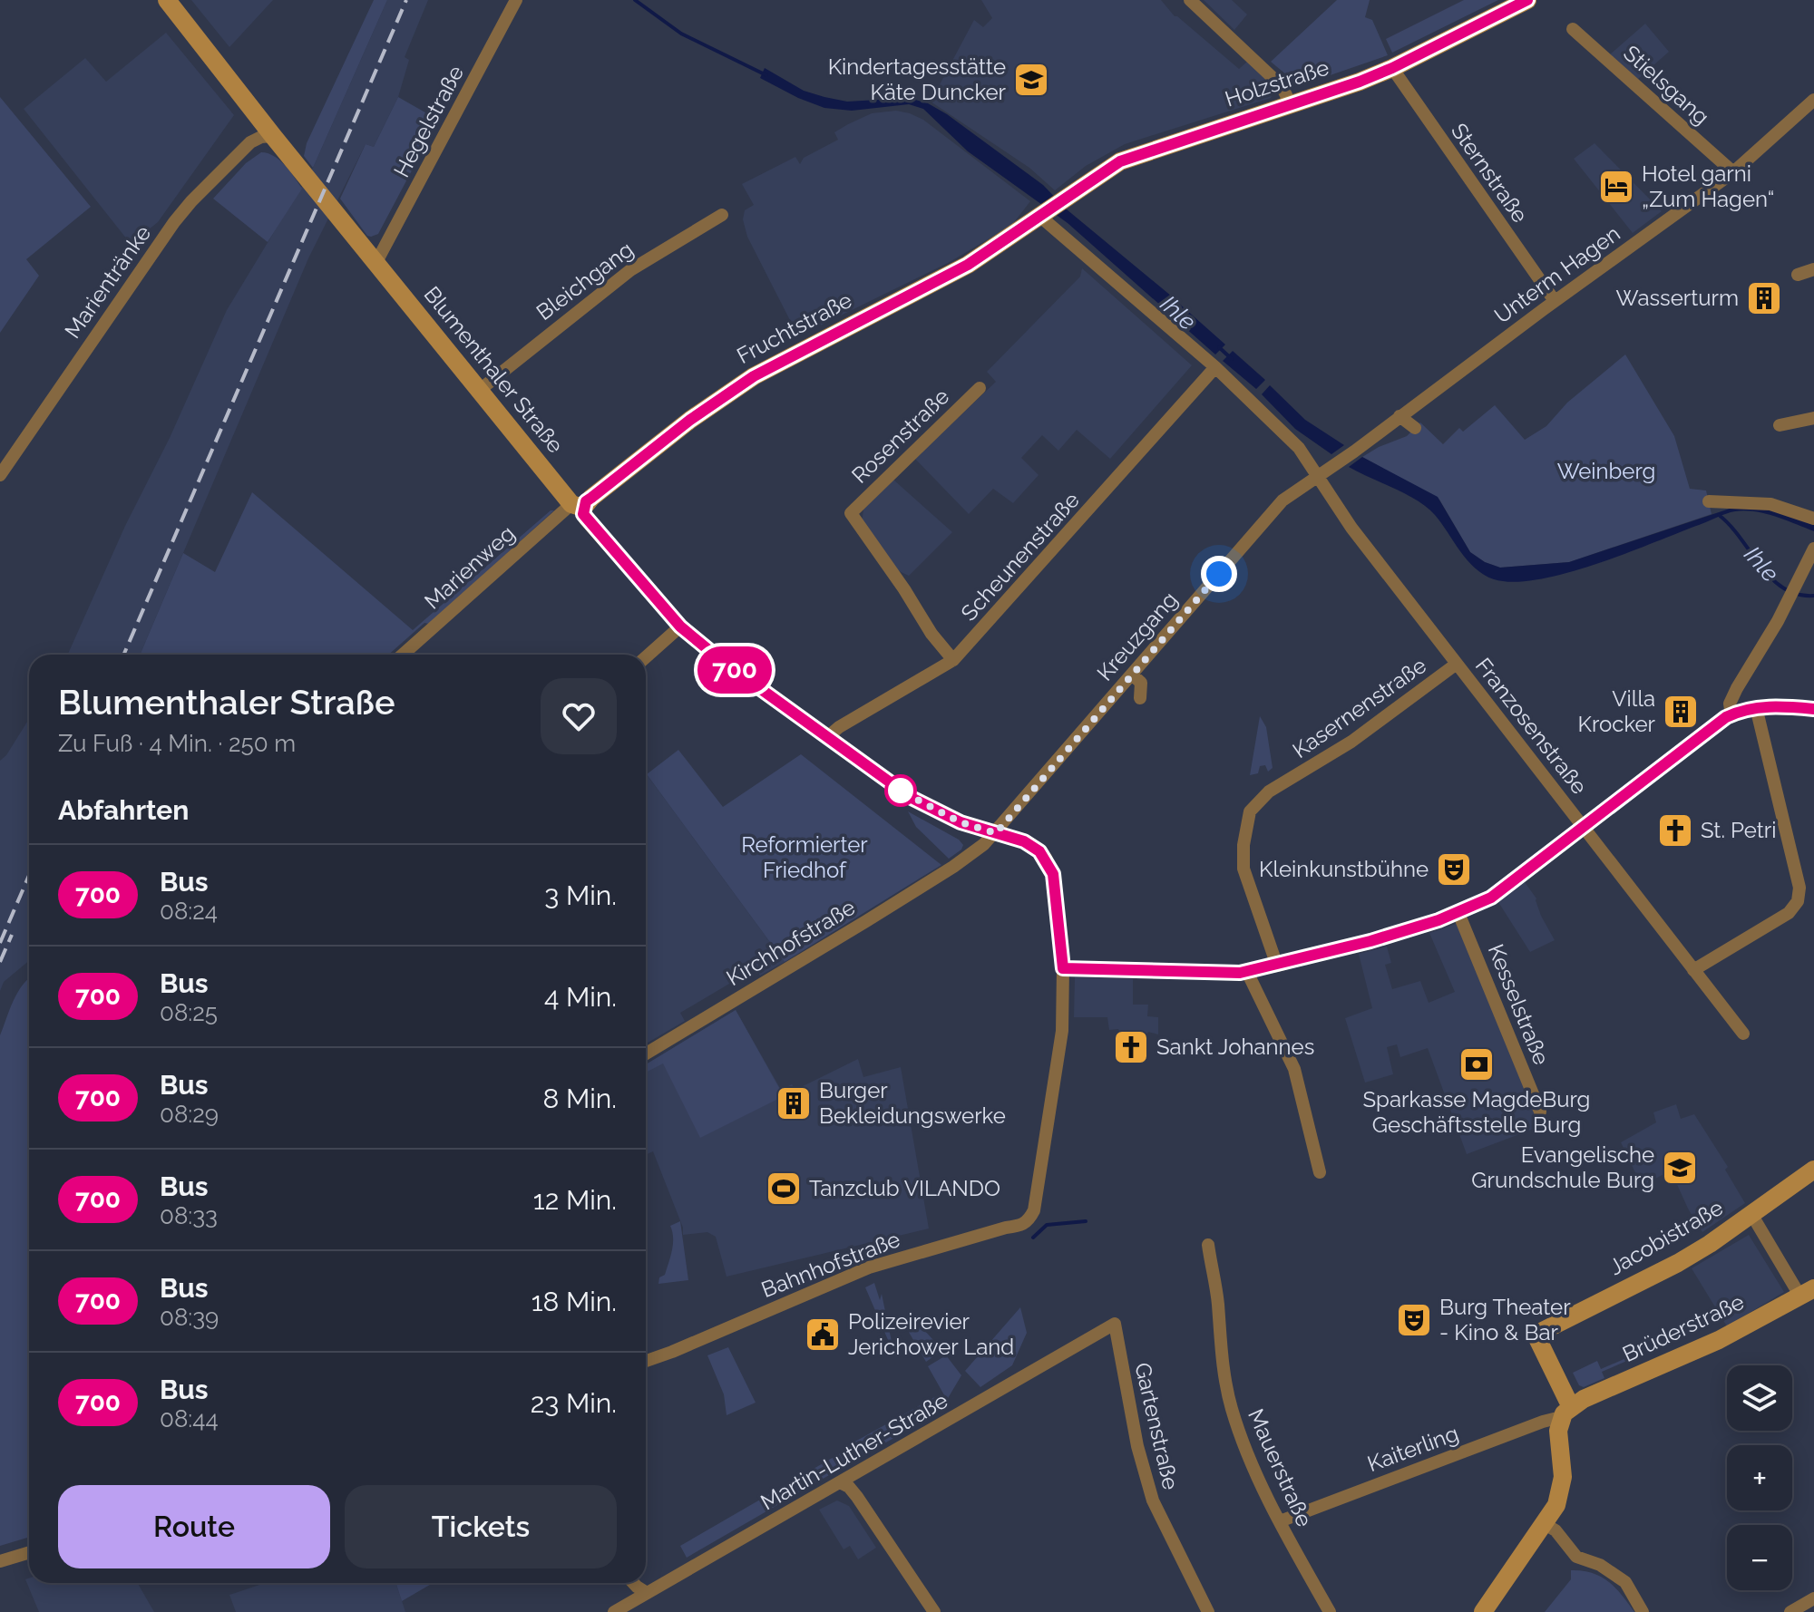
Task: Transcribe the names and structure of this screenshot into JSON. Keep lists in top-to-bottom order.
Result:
{
  "streets": {
    "street": [
      "Holzstraße",
      "Stielsgang",
      "Hegelstraße",
      "Sternstraße",
      "Unterm Hagen",
      "Bleichgang",
      "Marientränke",
      "Fruchtstraße",
      "Blumenthaler Straße",
      "Rosenstraße",
      "Scheunenstraße",
      "Marienweg",
      "Kreuzgang",
      "Kasernenstraße",
      "Franzosenstraße",
      "Kirchhofstraße",
      "Kesselstraße",
      "Jacobistraße",
      "Bahnhofstraße",
      "Brüderstraße",
      "Gartenstraße",
      "Kaiterling",
      "Martin-Luther-Straße",
      "Mauerstraße"
    ]
  },
  "crossings": [
    ["Holzstraße", "Sternstraße"],
    ["Holzstraße", "Fruchtstraße"],
    ["Holzstraße", "Franzosenstraße"],
    ["Stielsgang", "Unterm Hagen"],
    ["Hegelstraße", "Blumenthaler Straße"],
    ["Sternstraße", "Unterm Hagen"],
    ["Unterm Hagen", "Kreuzgang"],
    ["Unterm Hagen", "Franzosenstraße"],
    ["Bleichgang", "Blumenthaler Straße"],
    ["Marientränke", "Blumenthaler Straße"],
    ["Fruchtstraße", "Blumenthaler Straße"],
    ["Fruchtstraße", "Marienweg"],
    ["Fruchtstraße", "Franzosenstraße"],
    ["Blumenthaler Straße", "Scheunenstraße"],
    ["Blumenthaler Straße", "Marienweg"],
    ["Blumenthaler Straße", "Kreuzgang"],
    ["Blumenthaler Straße", "Kirchhofstraße"],
    ["Blumenthaler Straße", "Bahnhofstraße"],
    ["Rosenstraße", "Scheunenstraße"],
    ["Scheunenstraße", "Franzosenstraße"],
    ["Kreuzgang", "Franzosenstraße"],
    ["Kreuzgang", "Kirchhofstraße"],
    ["Kasernenstraße", "Franzosenstraße"],
    ["Jacobistraße", "Brüderstraße"],
    ["Jacobistraße", "Kaiterling"],
    ["Brüderstraße", "Kaiterling"],
    ["Gartenstraße", "Martin-Luther-Straße"],
    ["Kaiterling", "Mauerstraße"]
  ],
  "water": ["Ihle"],
  "parks": ["Weinberg", "Reformierter Friedhof"],
  "places": {
    "school or university": ["Kindertagesstätte Käte Duncker", "Evangelische Grundschule Burg"],
    "hotel": ["Hotel garni „Zum Hagen“"],
    "building": ["Wasserturm", "Villa Krocker", "Burger Bekleidungswerke"],
    "church": ["St. Petri", "Sankt Johannes"],
    "theatre": ["Kleinkunstbühne", "Burg Theater - Kino & Bar"],
    "bank": ["Sparkasse MagdeBurg Geschäftsstelle Burg"],
    "sports": ["Tanzclub VILANDO"],
    "public building": ["Polizeirevier Jerichower Land"]
  },
  "lines": ["bus line 700"],
  "page": {
    "on_map": "700",
    "heading": [
      ["Blumenthaler Straße", "Zu Fuß · 4 Min. · 250 m"],
      "Abfahrten"
    ],
    "list": [
      {
        "mark": "700",
        "name": "Bus",
        "note": "08:24",
        "value": "3 Min."
      },
      {
        "mark": "700",
        "name": "Bus",
        "note": "08:25",
        "value": "4 Min."
      },
      {
        "mark": "700",
        "name": "Bus",
        "note": "08:29",
        "value": "8 Min."
      },
      {
        "mark": "700",
        "name": "Bus",
        "note": "08:33",
        "value": "12 Min."
      },
      {
        "mark": "700",
        "name": "Bus",
        "note": "08:39",
        "value": "18 Min."
      },
      {
        "mark": "700",
        "name": "Bus",
        "note": "08:44",
        "value": "23 Min."
      }
    ],
    "map_buttons": ["+", "−"],
    "buttons": ["Route", "Tickets"]
  }
}
